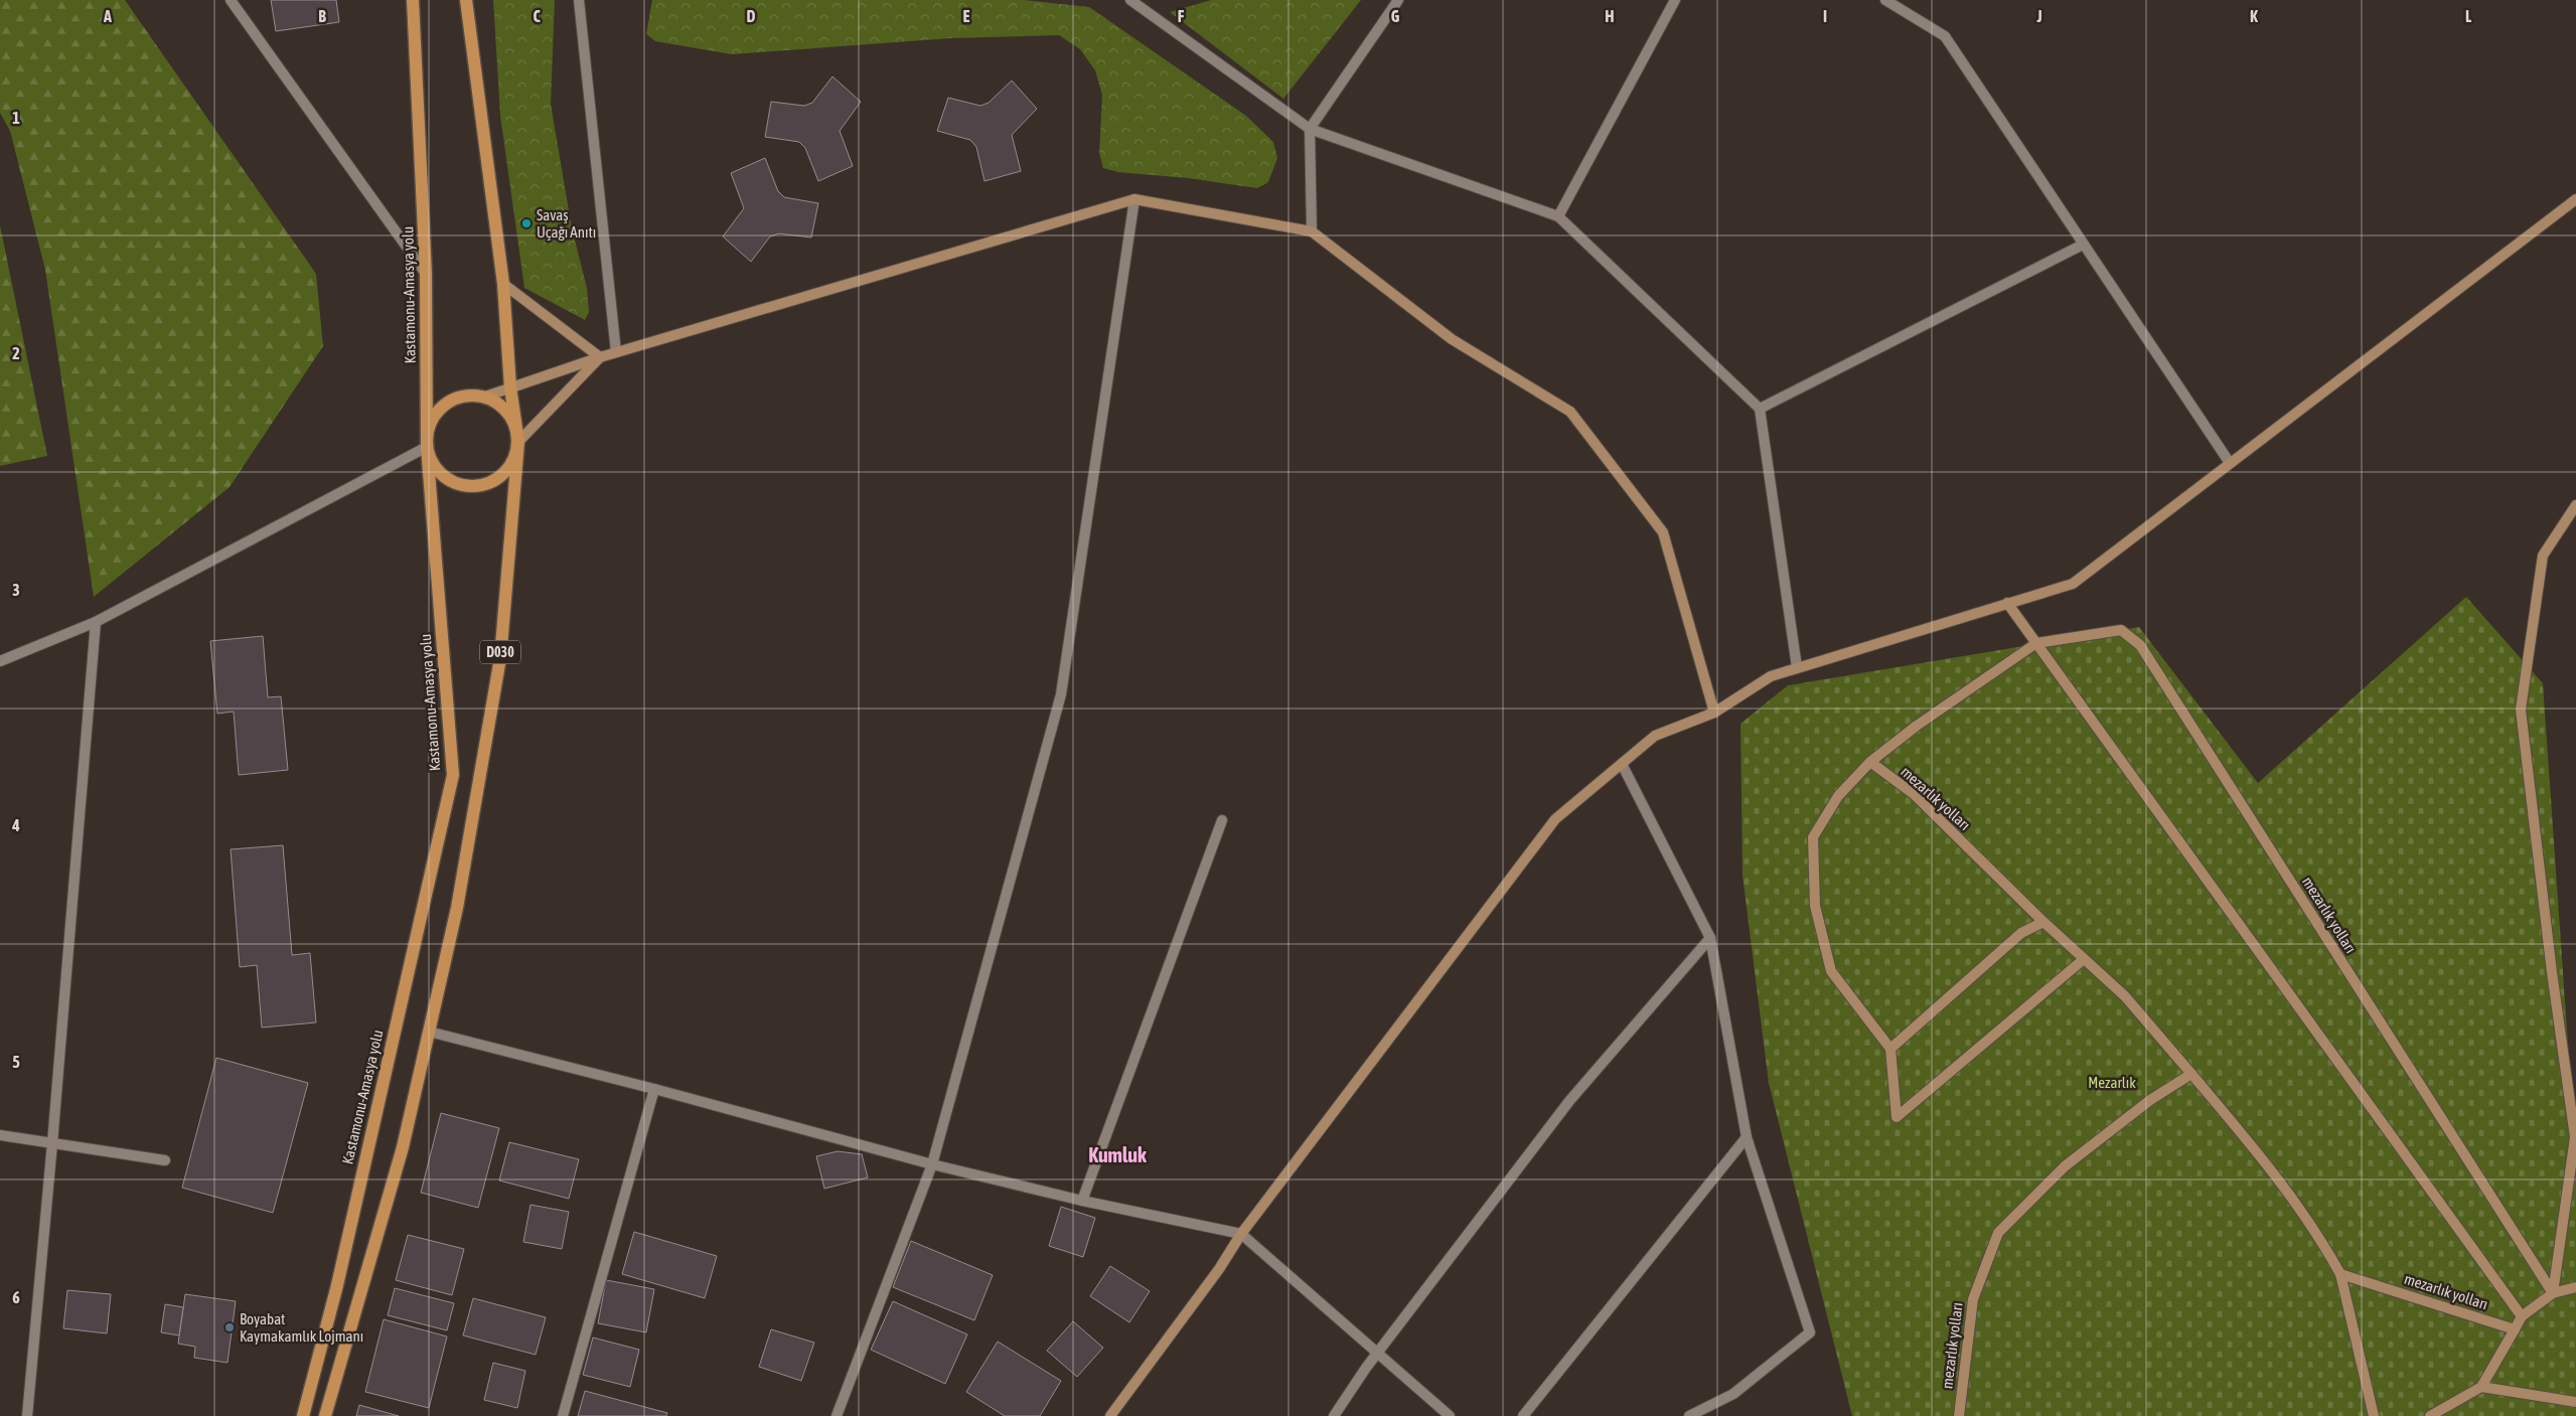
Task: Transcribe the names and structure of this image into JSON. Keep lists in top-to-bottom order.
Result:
{
  "streets": {
    "main road": ["Kastamonu-Amasya yolu", "D030"],
    "street": ["mezarlık yolları"]
  },
  "districts": ["Kumluk"],
  "parks": ["Mezarlık"],
  "places": ["Savaş Uçağı Anıtı", "Boyabat Kaymakamlık Lojmanı"],
  "grid": {
    "columns": [
      "A",
      "B",
      "C",
      "D",
      "E",
      "F",
      "G",
      "H",
      "I",
      "J",
      "K",
      "L"
    ],
    "rows": [
      "1",
      "2",
      "3",
      "4",
      "5",
      "6"
    ]
  }
}
